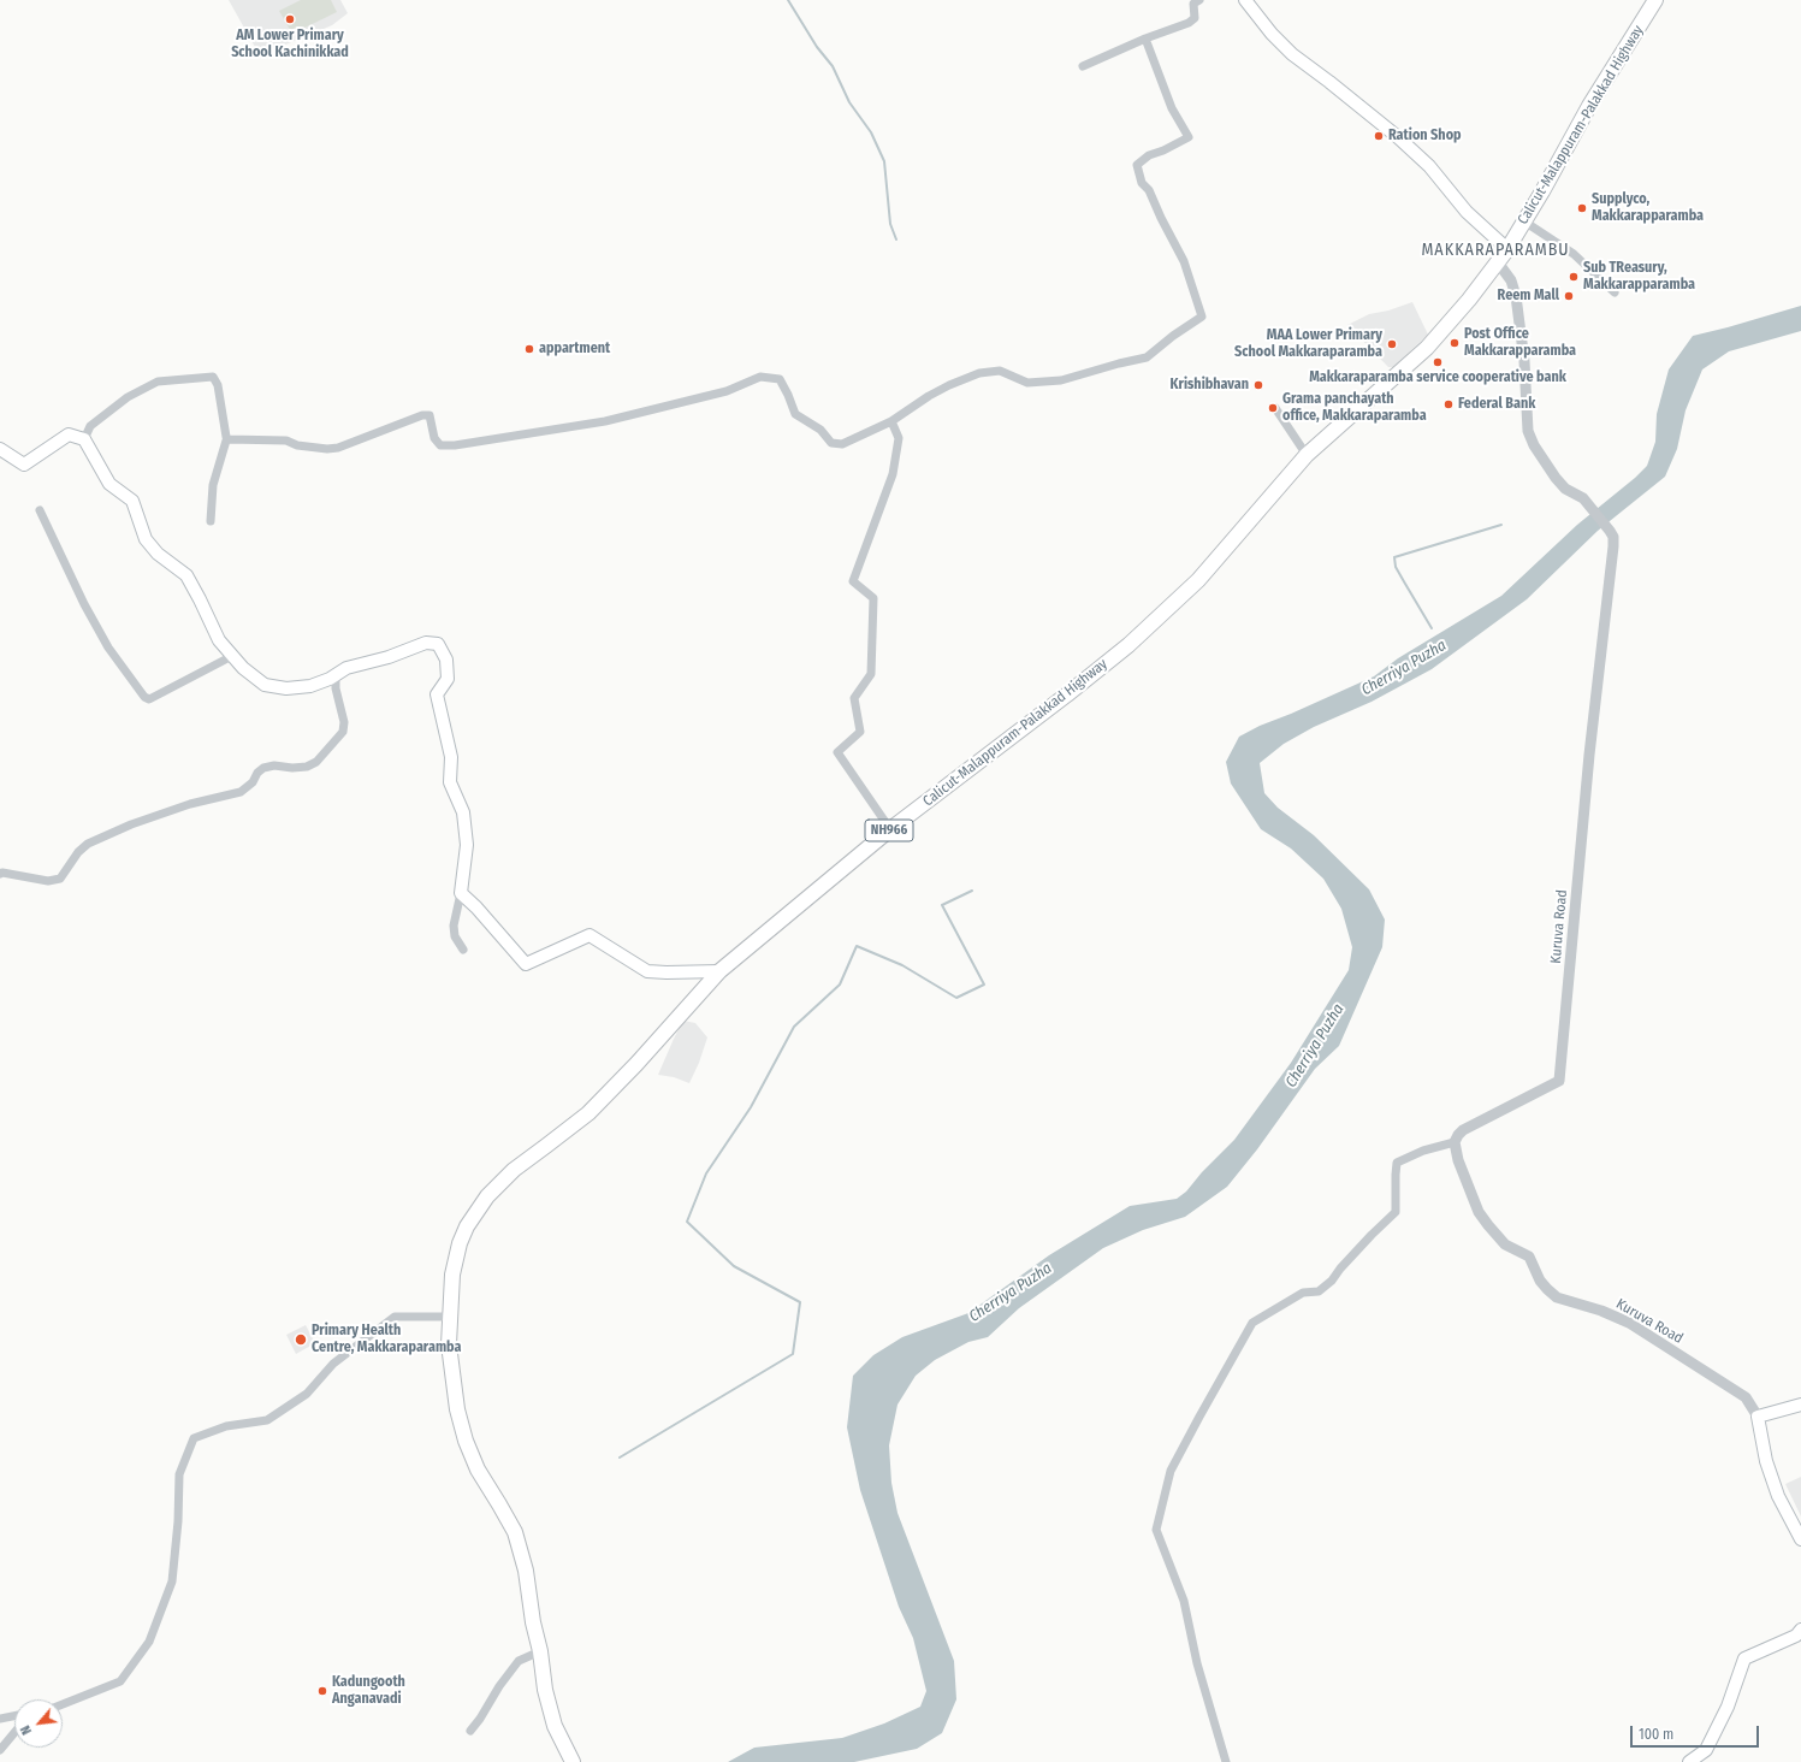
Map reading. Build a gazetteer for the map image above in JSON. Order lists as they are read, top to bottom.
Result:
{
  "streets": {
    "highway": ["Calicut-Malappuram-Palakkad Highway", "NH966"],
    "street": ["Kuruva Road"]
  },
  "crossings": [
    ["Calicut-Malappuram-Palakkad Highway", "Kuruva Road"]
  ],
  "districts": ["MAKKARAPARAMBU"],
  "water": ["Cherriya Puzha"],
  "places": [
    "AM Lower Primary School Kachinikkad",
    "Ration Shop",
    "Supplyco, Makkarapparamba",
    "Sub TReasury, Makkarapparamba",
    "Reem Mall",
    "Post Office Makkarapparamba",
    "MAA Lower Primary School Makkaraparamba",
    "appartment",
    "Makkaraparamba service cooperative bank",
    "Krishibhavan",
    "Federal Bank",
    "Grama panchayath office, Makkaraparamba",
    "Primary Health Centre, Makkaraparamba",
    "Kadungooth Anganavadi"
  ],
  "scale_bar": "100 m",
  "north": "bottom left"
}
